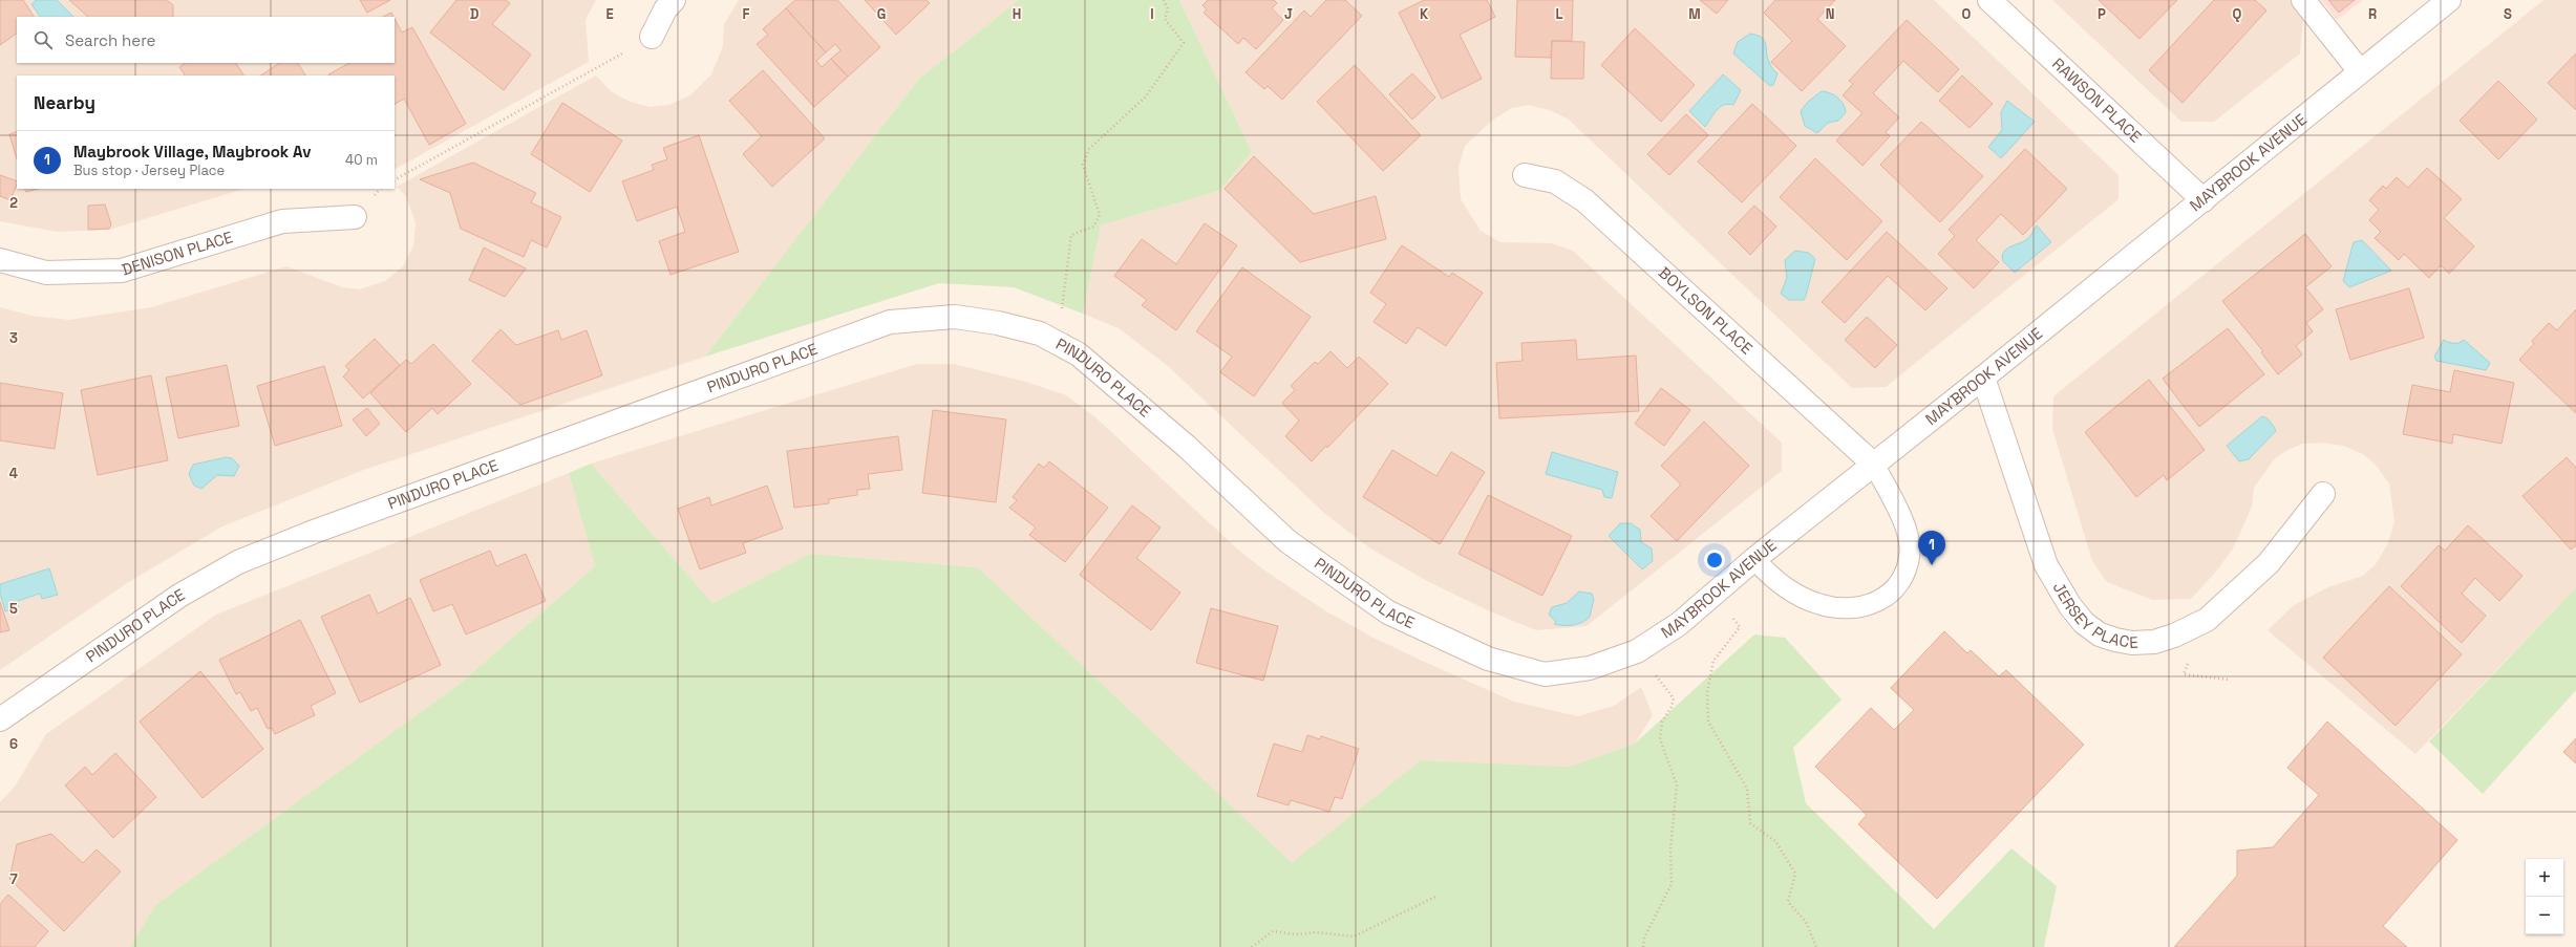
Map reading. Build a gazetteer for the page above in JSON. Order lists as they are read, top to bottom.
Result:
{
  "streets": {
    "street": [
      "RAWSON PLACE",
      "MAYBROOK AVENUE",
      "DENISON PLACE",
      "BOYLSON PLACE",
      "PINDURO PLACE",
      "JERSEY PLACE"
    ]
  },
  "crossings": [
    ["RAWSON PLACE", "MAYBROOK AVENUE"],
    ["MAYBROOK AVENUE", "BOYLSON PLACE"],
    ["MAYBROOK AVENUE", "PINDURO PLACE"],
    ["MAYBROOK AVENUE", "JERSEY PLACE"]
  ],
  "page": {
    "search": "Search here",
    "heading": "Nearby",
    "list": [
      {
        "mark": "1",
        "name": "Maybrook Village, Maybrook Av",
        "note": "Bus stop · Jersey Place",
        "value": "40 m"
      }
    ],
    "pins": "1",
    "map_buttons": ["+", "−"]
  },
  "grid": {
    "columns": [
      "D",
      "E",
      "F",
      "G",
      "H",
      "I",
      "J",
      "K",
      "L",
      "M",
      "N",
      "O",
      "P",
      "Q",
      "R",
      "S"
    ],
    "rows": [
      "2",
      "3",
      "4",
      "5",
      "6",
      "7"
    ]
  }
}
